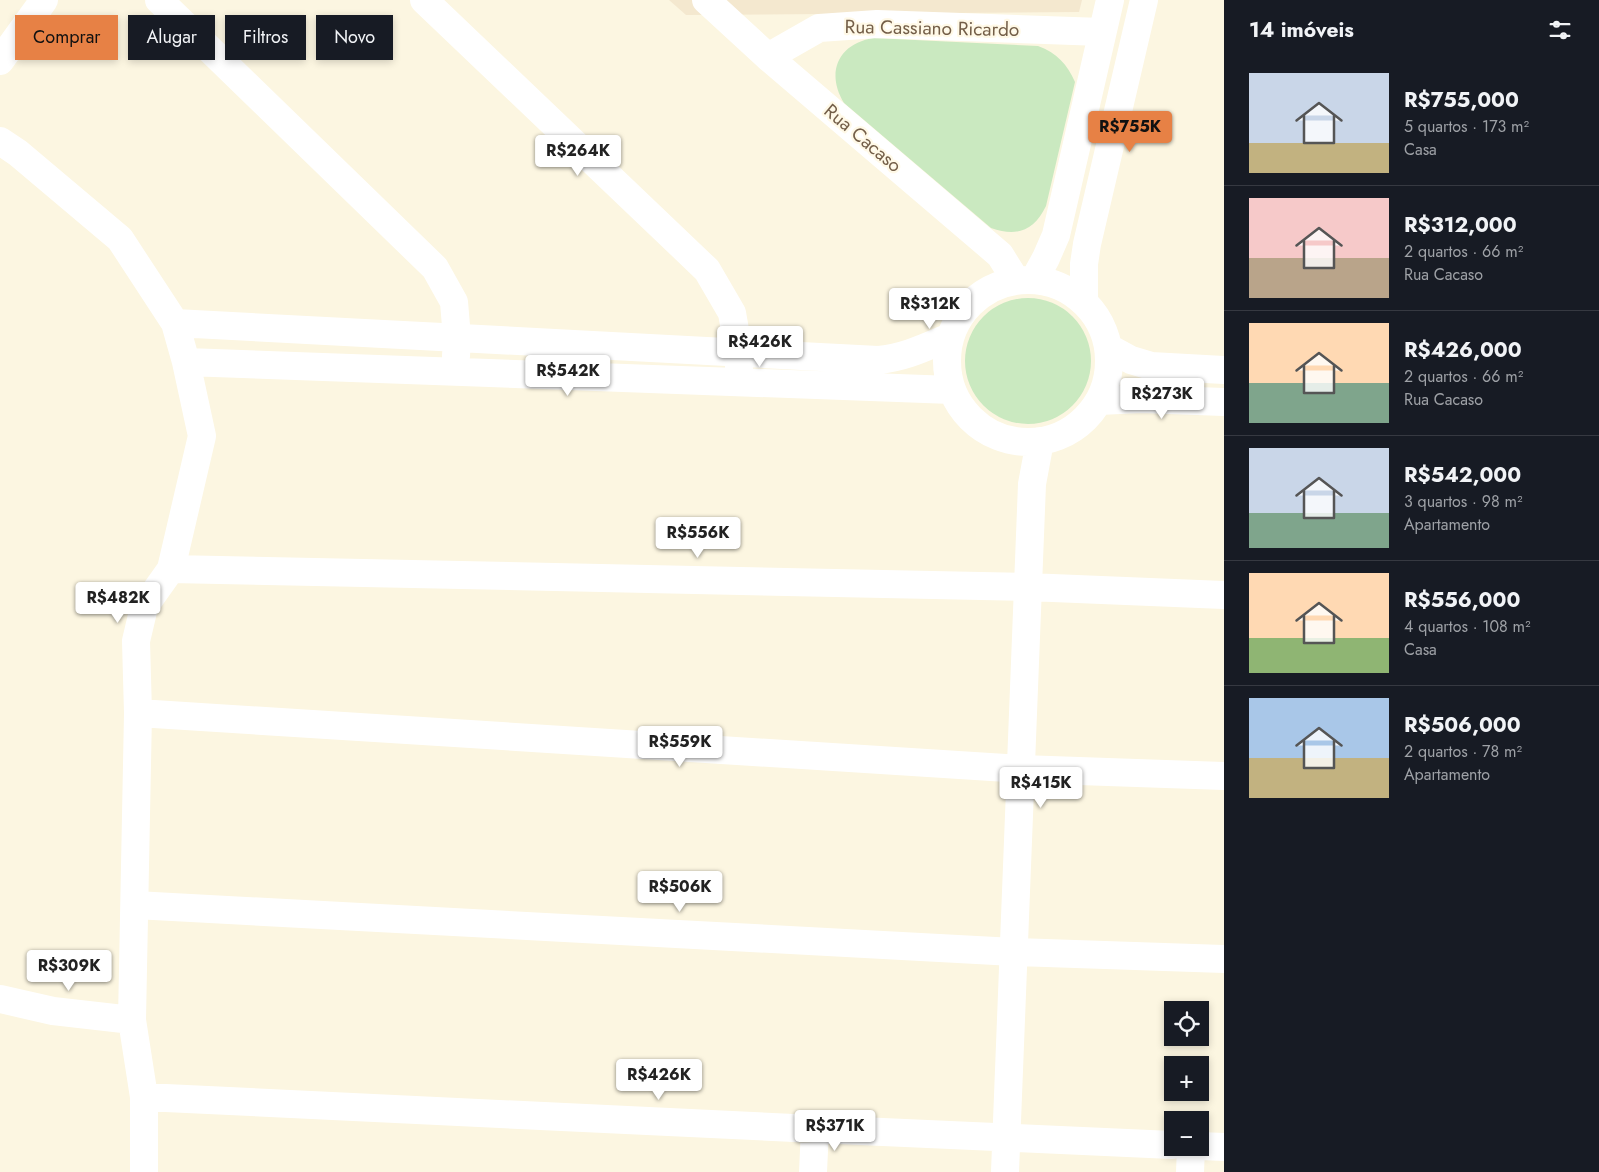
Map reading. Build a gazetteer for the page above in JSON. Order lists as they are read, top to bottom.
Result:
{
  "streets": {
    "street": ["Rua Cassiano Ricardo", "Rua Cacaso"]
  },
  "crossings": [
    ["Rua Cassiano Ricardo", "Rua Cacaso"]
  ],
  "page": {
    "heading": "14 imóveis",
    "chip": [
      "Comprar",
      "Alugar",
      "Filtros",
      "Novo"
    ],
    "list": [
      {
        "name": "R$755,000",
        "note": "5 quartos · 173 m² · Casa"
      },
      {
        "name": "R$312,000",
        "note": "2 quartos · 66 m² · Rua Cacaso"
      },
      {
        "name": "R$426,000",
        "note": "2 quartos · 66 m² · Rua Cacaso"
      },
      {
        "name": "R$542,000",
        "note": "3 quartos · 98 m² · Apartamento"
      },
      {
        "name": "R$556,000",
        "note": "4 quartos · 108 m² · Casa"
      },
      {
        "name": "R$506,000",
        "note": "2 quartos · 78 m² · Apartamento"
      }
    ],
    "price": [
      "R$755K",
      "R$264K",
      "R$312K",
      "R$426K",
      "R$542K",
      "R$273K",
      "R$556K",
      "R$482K",
      "R$559K",
      "R$415K",
      "R$506K",
      "R$309K",
      "R$426K",
      "R$371K"
    ],
    "map_buttons": ["+", "−"]
  }
}
